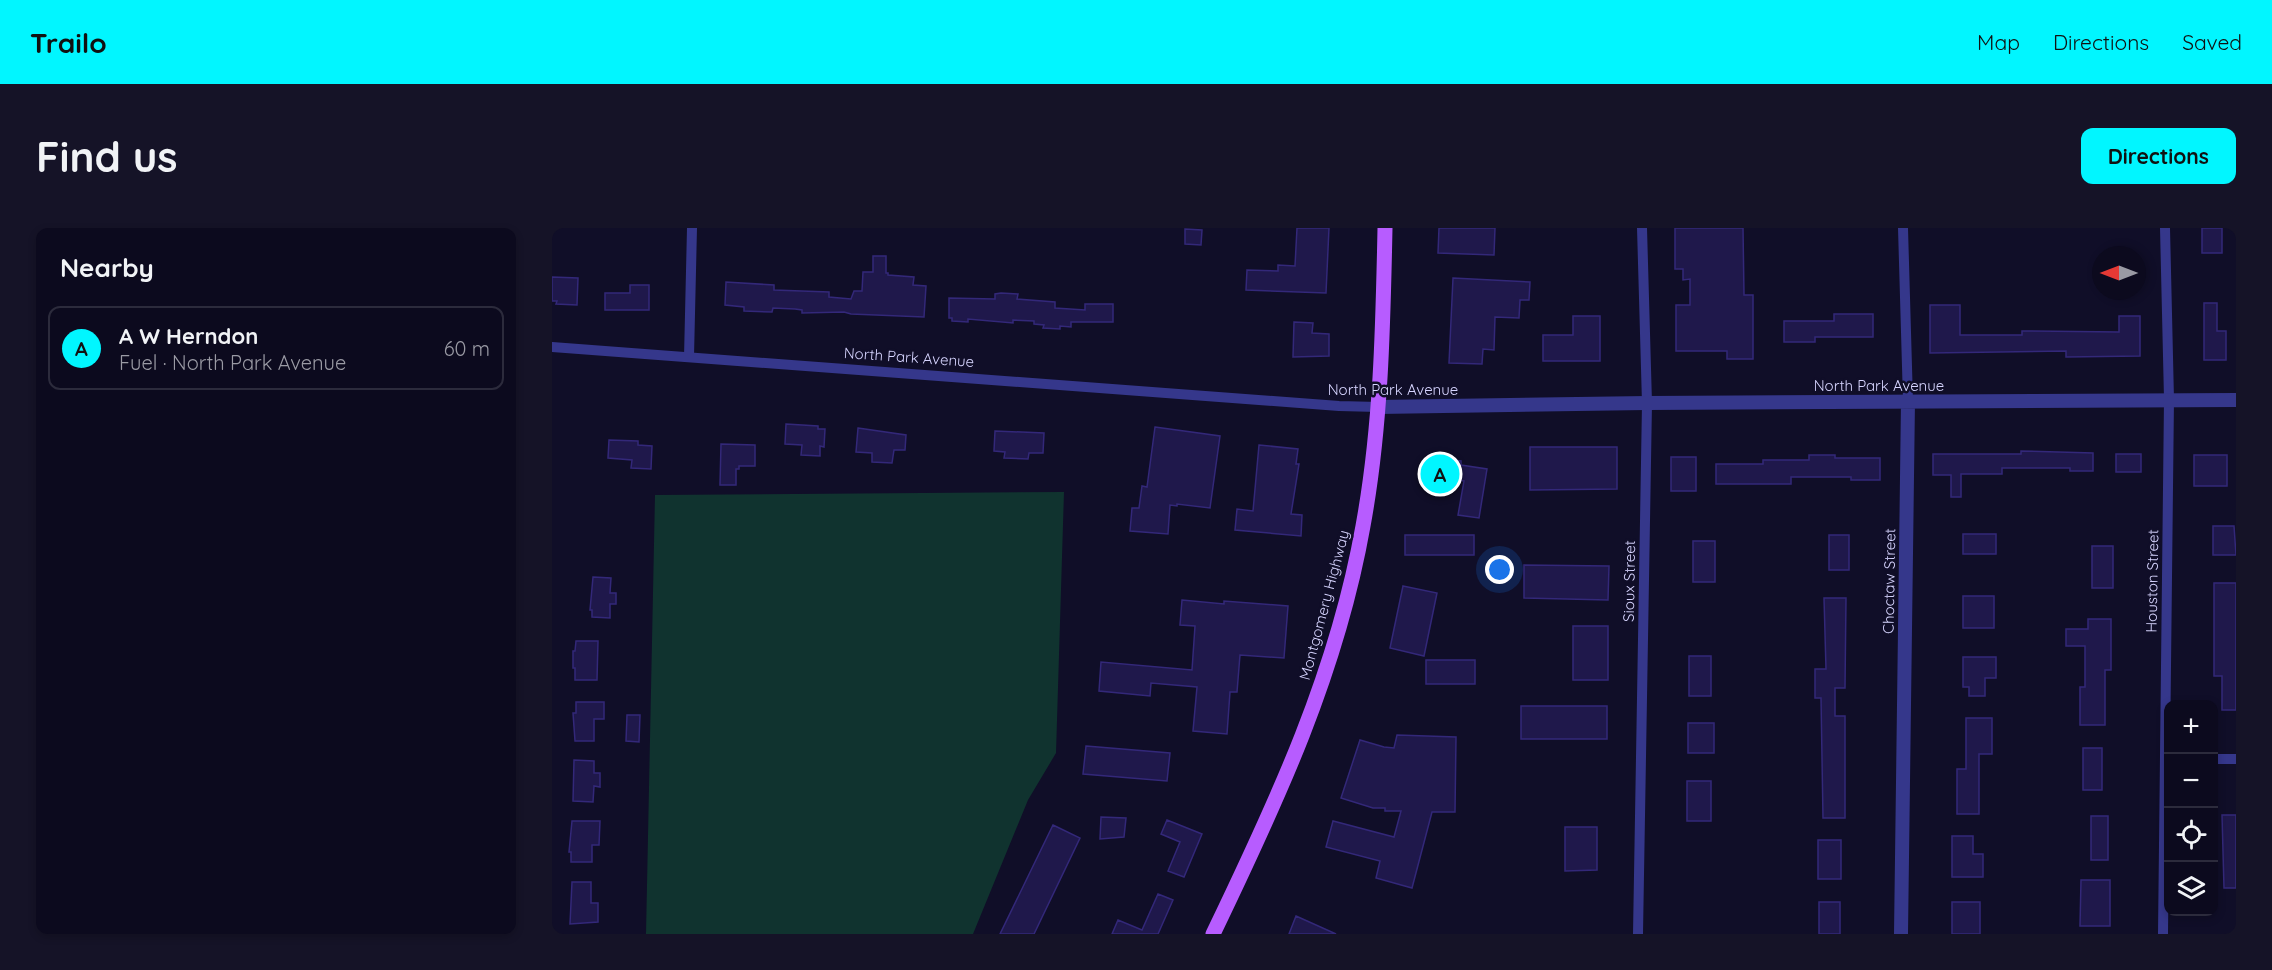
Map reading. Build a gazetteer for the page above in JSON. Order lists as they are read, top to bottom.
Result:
{
  "streets": {
    "main road": ["Montgomery Highway"],
    "street": [
      "North Park Avenue",
      "Sioux Street",
      "Choctaw Street",
      "Houston Street"
    ]
  },
  "crossings": [
    ["North Park Avenue", "Sioux Street"],
    ["North Park Avenue", "Choctaw Street"],
    ["North Park Avenue", "Houston Street"],
    ["North Park Avenue", "Montgomery Highway"]
  ],
  "north": "left",
  "page": {
    "header": "Trailo",
    "nav": ["Map", "Directions", "Saved"],
    "buttons": "Directions",
    "title": "Find us",
    "heading": "Nearby",
    "list": [
      {
        "mark": "A",
        "name": "A W Herndon",
        "note": "Fuel · North Park Avenue",
        "value": "60 m"
      }
    ],
    "pins": "A",
    "map_buttons": ["+", "−"]
  }
}
